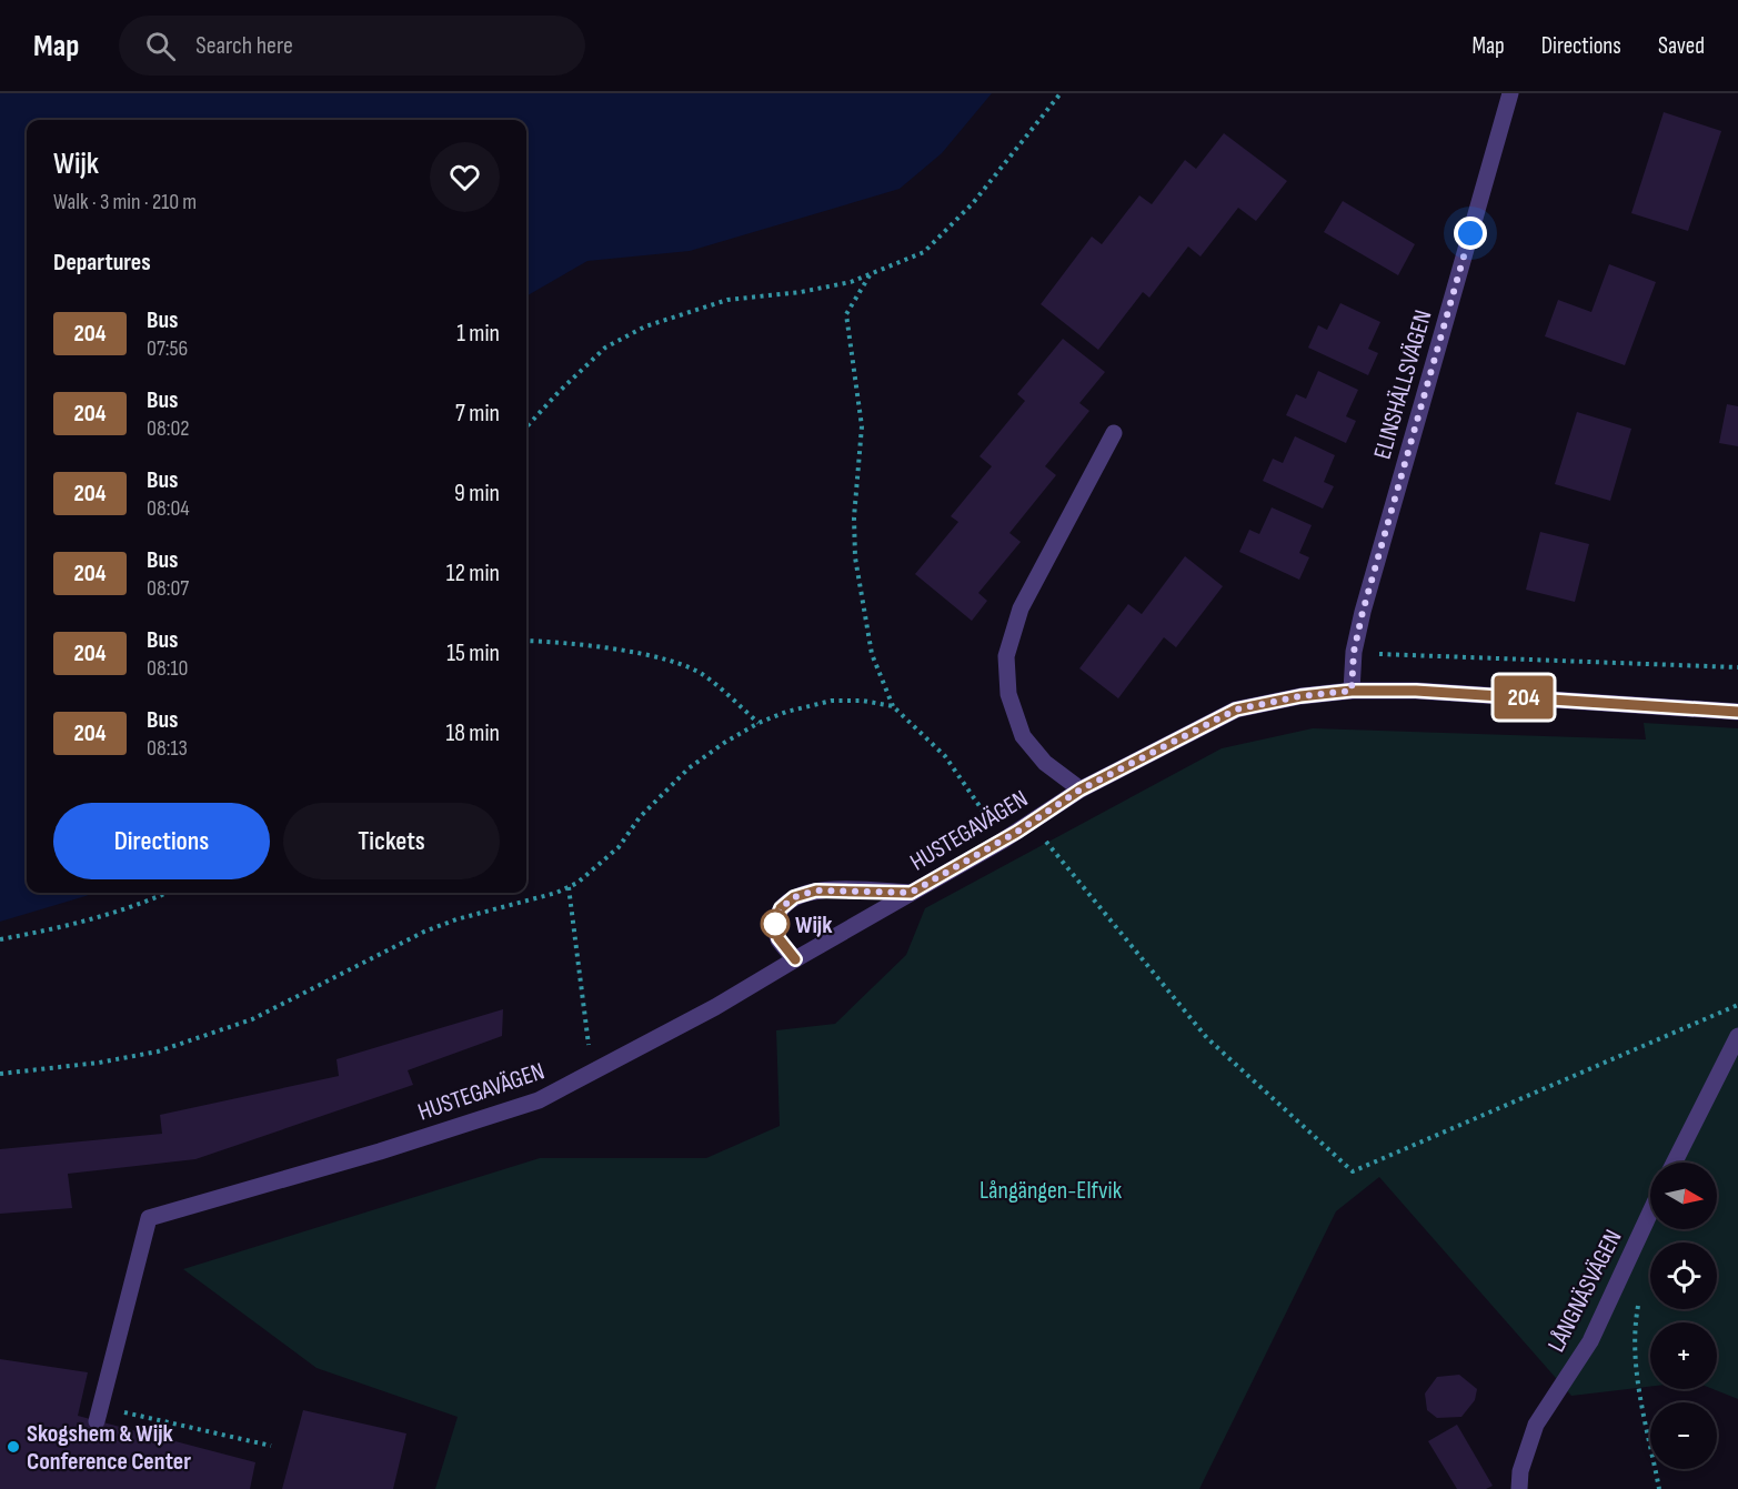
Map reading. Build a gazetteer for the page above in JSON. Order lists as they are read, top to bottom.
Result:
{
  "streets": {
    "street": ["ELINSHÄLLSVÄGEN", "HUSTEGAVÄGEN", "LÅNGNÄSVÄGEN"]
  },
  "crossings": [
    ["ELINSHÄLLSVÄGEN", "HUSTEGAVÄGEN"]
  ],
  "parks": ["Långängen-Elfvik"],
  "places": ["Wijk", "Skogshem & Wijk Conference Center"],
  "lines": ["bus line 204"],
  "north": "right",
  "page": {
    "header": "Map",
    "search": "Search here",
    "nav": ["Map", "Directions", "Saved"],
    "on_map": "204",
    "heading": [
      ["Wijk", "Walk · 3 min · 210 m"],
      "Departures"
    ],
    "list": [
      {
        "mark": "204",
        "name": "Bus",
        "note": "07:56",
        "value": "1 min"
      },
      {
        "mark": "204",
        "name": "Bus",
        "note": "08:02",
        "value": "7 min"
      },
      {
        "mark": "204",
        "name": "Bus",
        "note": "08:04",
        "value": "9 min"
      },
      {
        "mark": "204",
        "name": "Bus",
        "note": "08:07",
        "value": "12 min"
      },
      {
        "mark": "204",
        "name": "Bus",
        "note": "08:10",
        "value": "15 min"
      },
      {
        "mark": "204",
        "name": "Bus",
        "note": "08:13",
        "value": "18 min"
      }
    ],
    "buttons": ["Directions", "Tickets"],
    "map_buttons": ["+", "−"]
  }
}
